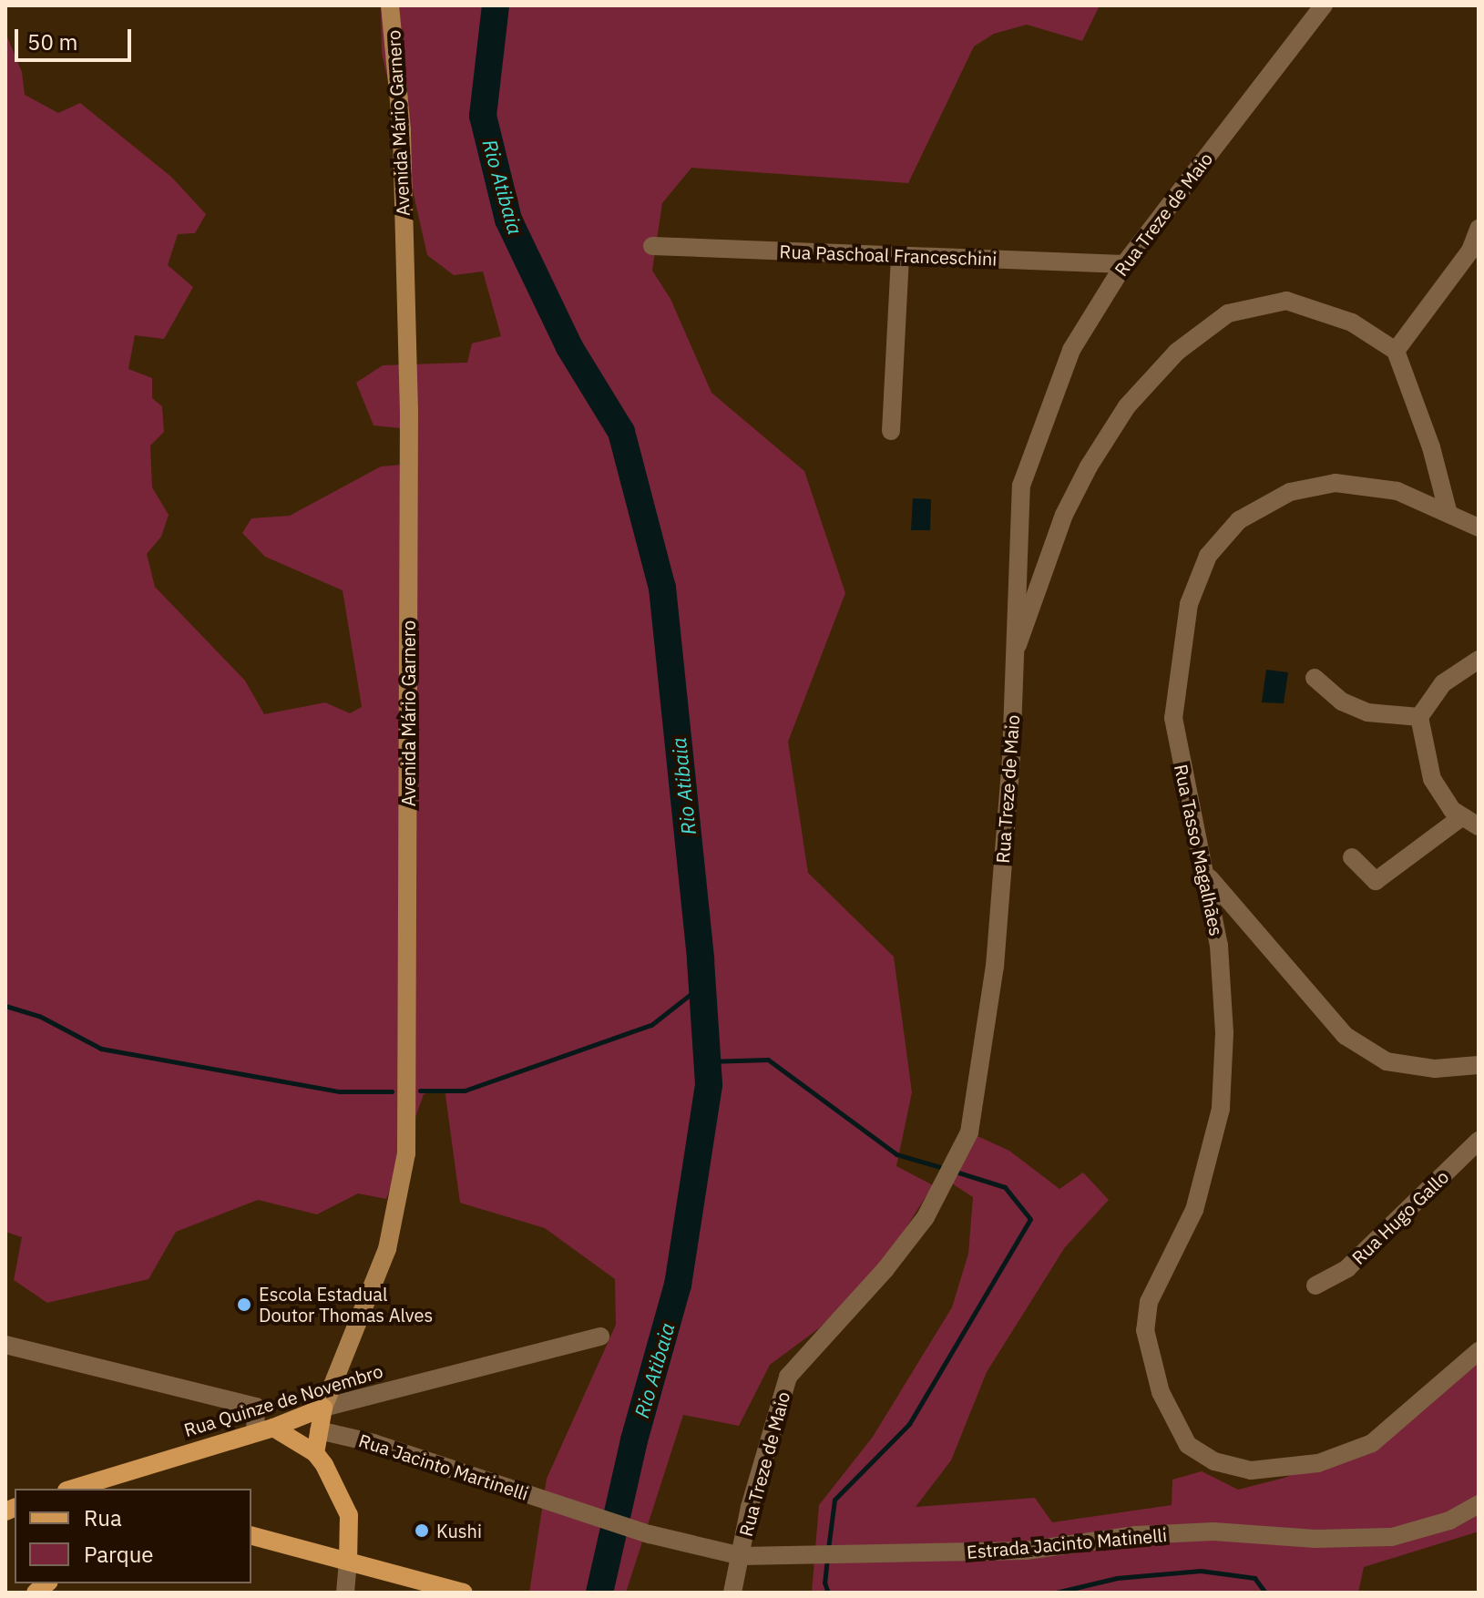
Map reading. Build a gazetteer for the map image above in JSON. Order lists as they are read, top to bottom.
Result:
{
  "streets": {
    "main road": ["Avenida Mário Garnero", "Rua Quinze de Novembro"],
    "street": [
      "Rua Treze de Maio",
      "Rua Paschoal Franceschini",
      "Rua Tasso Magalhães",
      "Rua Hugo Gallo",
      "Rua Jacinto Martinelli",
      "Estrada Jacinto Matinelli"
    ]
  },
  "crossings": [
    ["Avenida Mário Garnero", "Rua Quinze de Novembro"],
    ["Rua Treze de Maio", "Rua Paschoal Franceschini"],
    ["Rua Treze de Maio", "Estrada Jacinto Matinelli"],
    ["Rua Jacinto Martinelli", "Estrada Jacinto Matinelli"]
  ],
  "water": ["Rio Atibaia"],
  "places": ["Escola Estadual Doutor Thomas Alves", "Kushi"],
  "legend": ["Rua", "Parque"],
  "scale_bar": "50 m"
}
